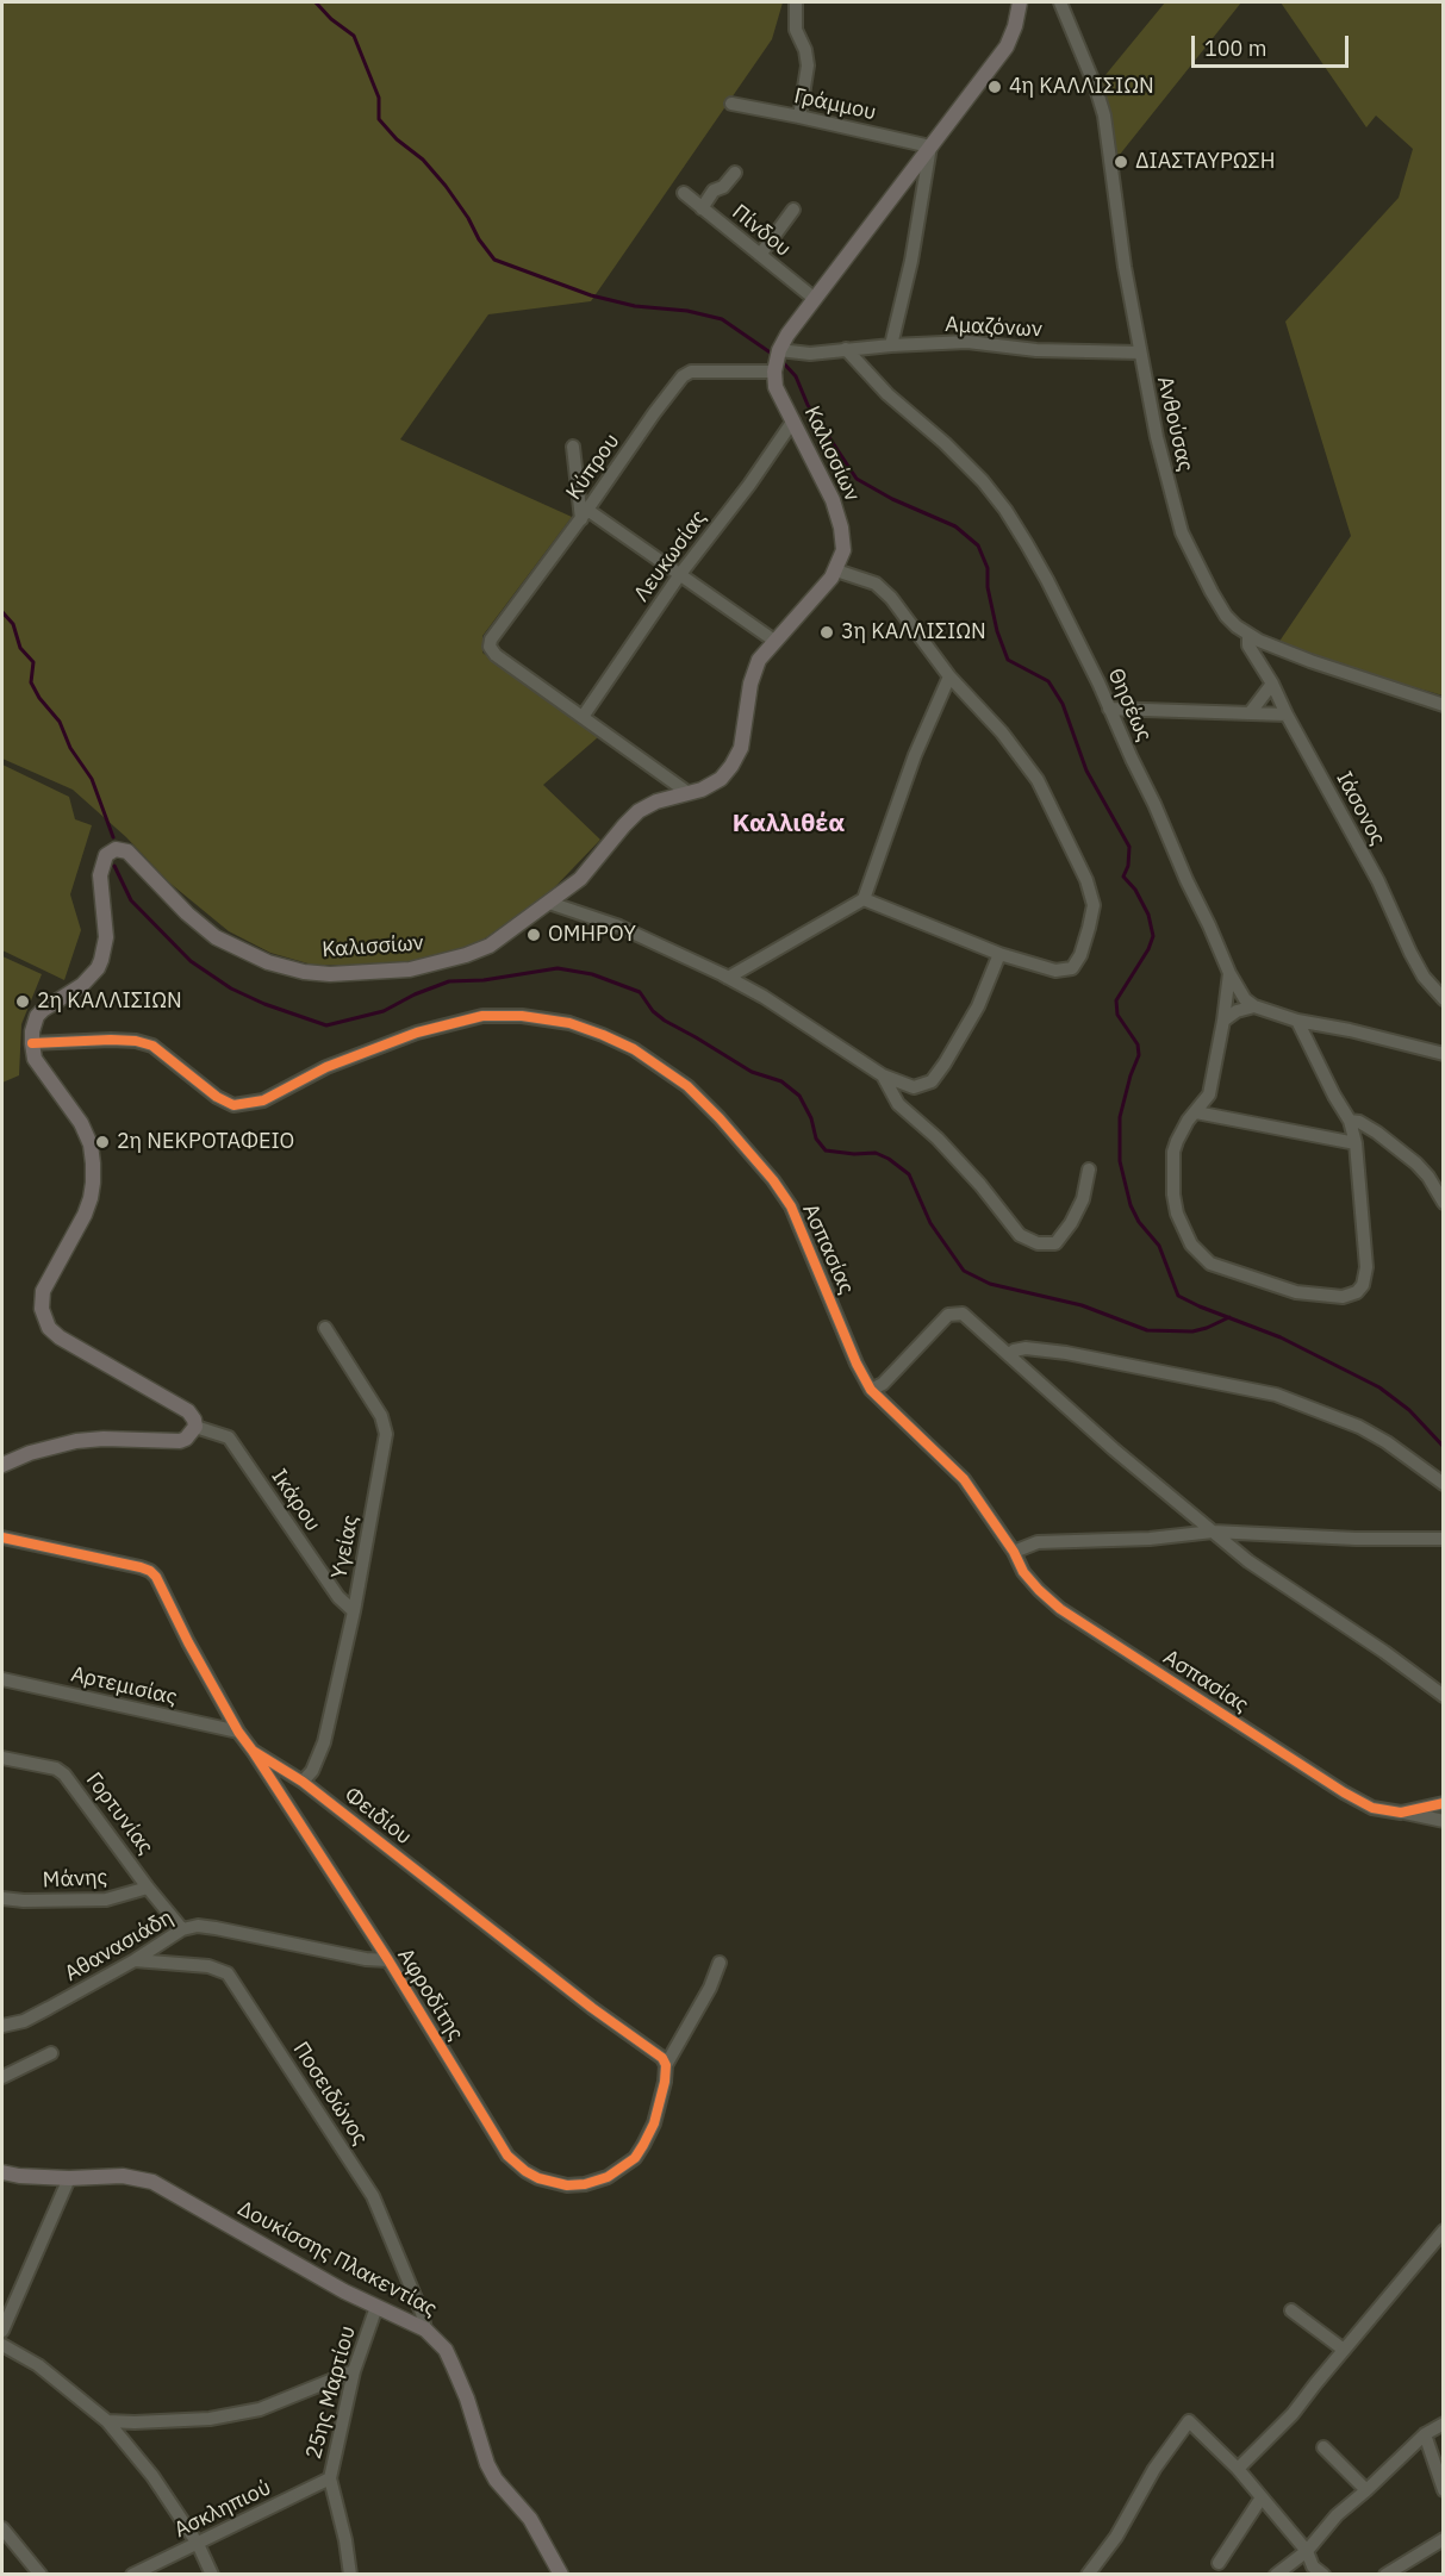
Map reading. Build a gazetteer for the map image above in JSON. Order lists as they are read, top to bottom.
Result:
{
  "streets": {
    "main road": ["Καλισσίων", "Δουκίσσης Πλακεντίας"],
    "street": [
      "Γράμμου",
      "Πίνδου",
      "Αμαζόνων",
      "Ανθούσας",
      "Κύπρου",
      "Λευκωσίας",
      "Θησέως",
      "Ιάσονος",
      "Ασπασίας",
      "Ικάρου",
      "Υγείας",
      "Αρτεμισίας",
      "Γορτυνίας",
      "Φειδίου",
      "Μάνης",
      "Αθανασιάδη",
      "Αφροδίτης",
      "Ποσειδώνος",
      "25ης Μαρτίου",
      "Ασκληπιού"
    ]
  },
  "crossings": [
    ["Γράμμου", "Καλισσίων"],
    ["Πίνδου", "Καλισσίων"],
    ["Αμαζόνων", "Ανθούσας"],
    ["Αμαζόνων", "Θησέως"],
    ["Ανθούσας", "Ιάσονος"],
    ["Καλισσίων", "Κύπρου"],
    ["Καλισσίων", "Λευκωσίας"],
    ["Καλισσίων", "Ασπασίας"],
    ["Κύπρου", "Λευκωσίας"],
    ["Ικάρου", "Υγείας"],
    ["Υγείας", "Φειδίου"],
    ["Αρτεμισίας", "Φειδίου"],
    ["Γορτυνίας", "Μάνης"],
    ["Γορτυνίας", "Αθανασιάδη"],
    ["Φειδίου", "Αφροδίτης"],
    ["Αθανασιάδη", "Αφροδίτης"],
    ["Αθανασιάδη", "Ποσειδώνος"],
    ["Ποσειδώνος", "Δουκίσσης Πλακεντίας"],
    ["Δουκίσσης Πλακεντίας", "25ης Μαρτίου"],
    ["25ης Μαρτίου", "Ασκληπιού"]
  ],
  "districts": ["Καλλιθέα"],
  "places": [
    "4η ΚΑΛΛΙΣΙΩΝ",
    "ΔΙΑΣΤΑΥΡΩΣΗ",
    "3η ΚΑΛΛΙΣΙΩΝ",
    "ΟΜΗΡΟΥ",
    "2η ΚΑΛΛΙΣΙΩΝ",
    "2η ΝΕΚΡΟΤΑΦΕΙΟ"
  ],
  "scale_bar": "100 m"
}
